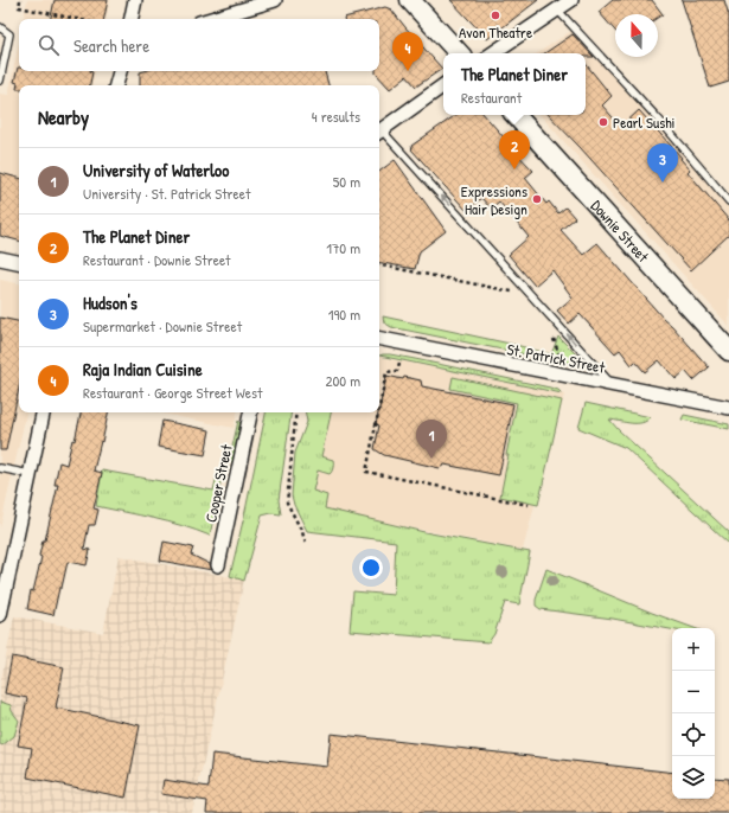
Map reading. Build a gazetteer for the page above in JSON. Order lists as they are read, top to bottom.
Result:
{
  "streets": {
    "main road": ["Downie Street"],
    "street": ["St. Patrick Street", "Cooper Street"]
  },
  "places": ["Avon Theatre", "Pearl Sushi", "Expressions Hair Design"],
  "north": "top",
  "page": {
    "search": "Search here",
    "pins": [
      "4",
      "2",
      "3",
      "1"
    ],
    "popup": ["The Planet Diner", "Restaurant"],
    "heading": ["Nearby", "4 results"],
    "list": [
      {
        "mark": "1",
        "name": "University of Waterloo",
        "note": "University · St. Patrick Street",
        "value": "50 m"
      },
      {
        "mark": "2",
        "name": "The Planet Diner",
        "note": "Restaurant · Downie Street",
        "value": "170 m"
      },
      {
        "mark": "3",
        "name": "Hudson's",
        "note": "Supermarket · Downie Street",
        "value": "190 m"
      },
      {
        "mark": "4",
        "name": "Raja Indian Cuisine",
        "note": "Restaurant · George Street West",
        "value": "200 m"
      }
    ],
    "map_buttons": ["+", "−"]
  }
}
